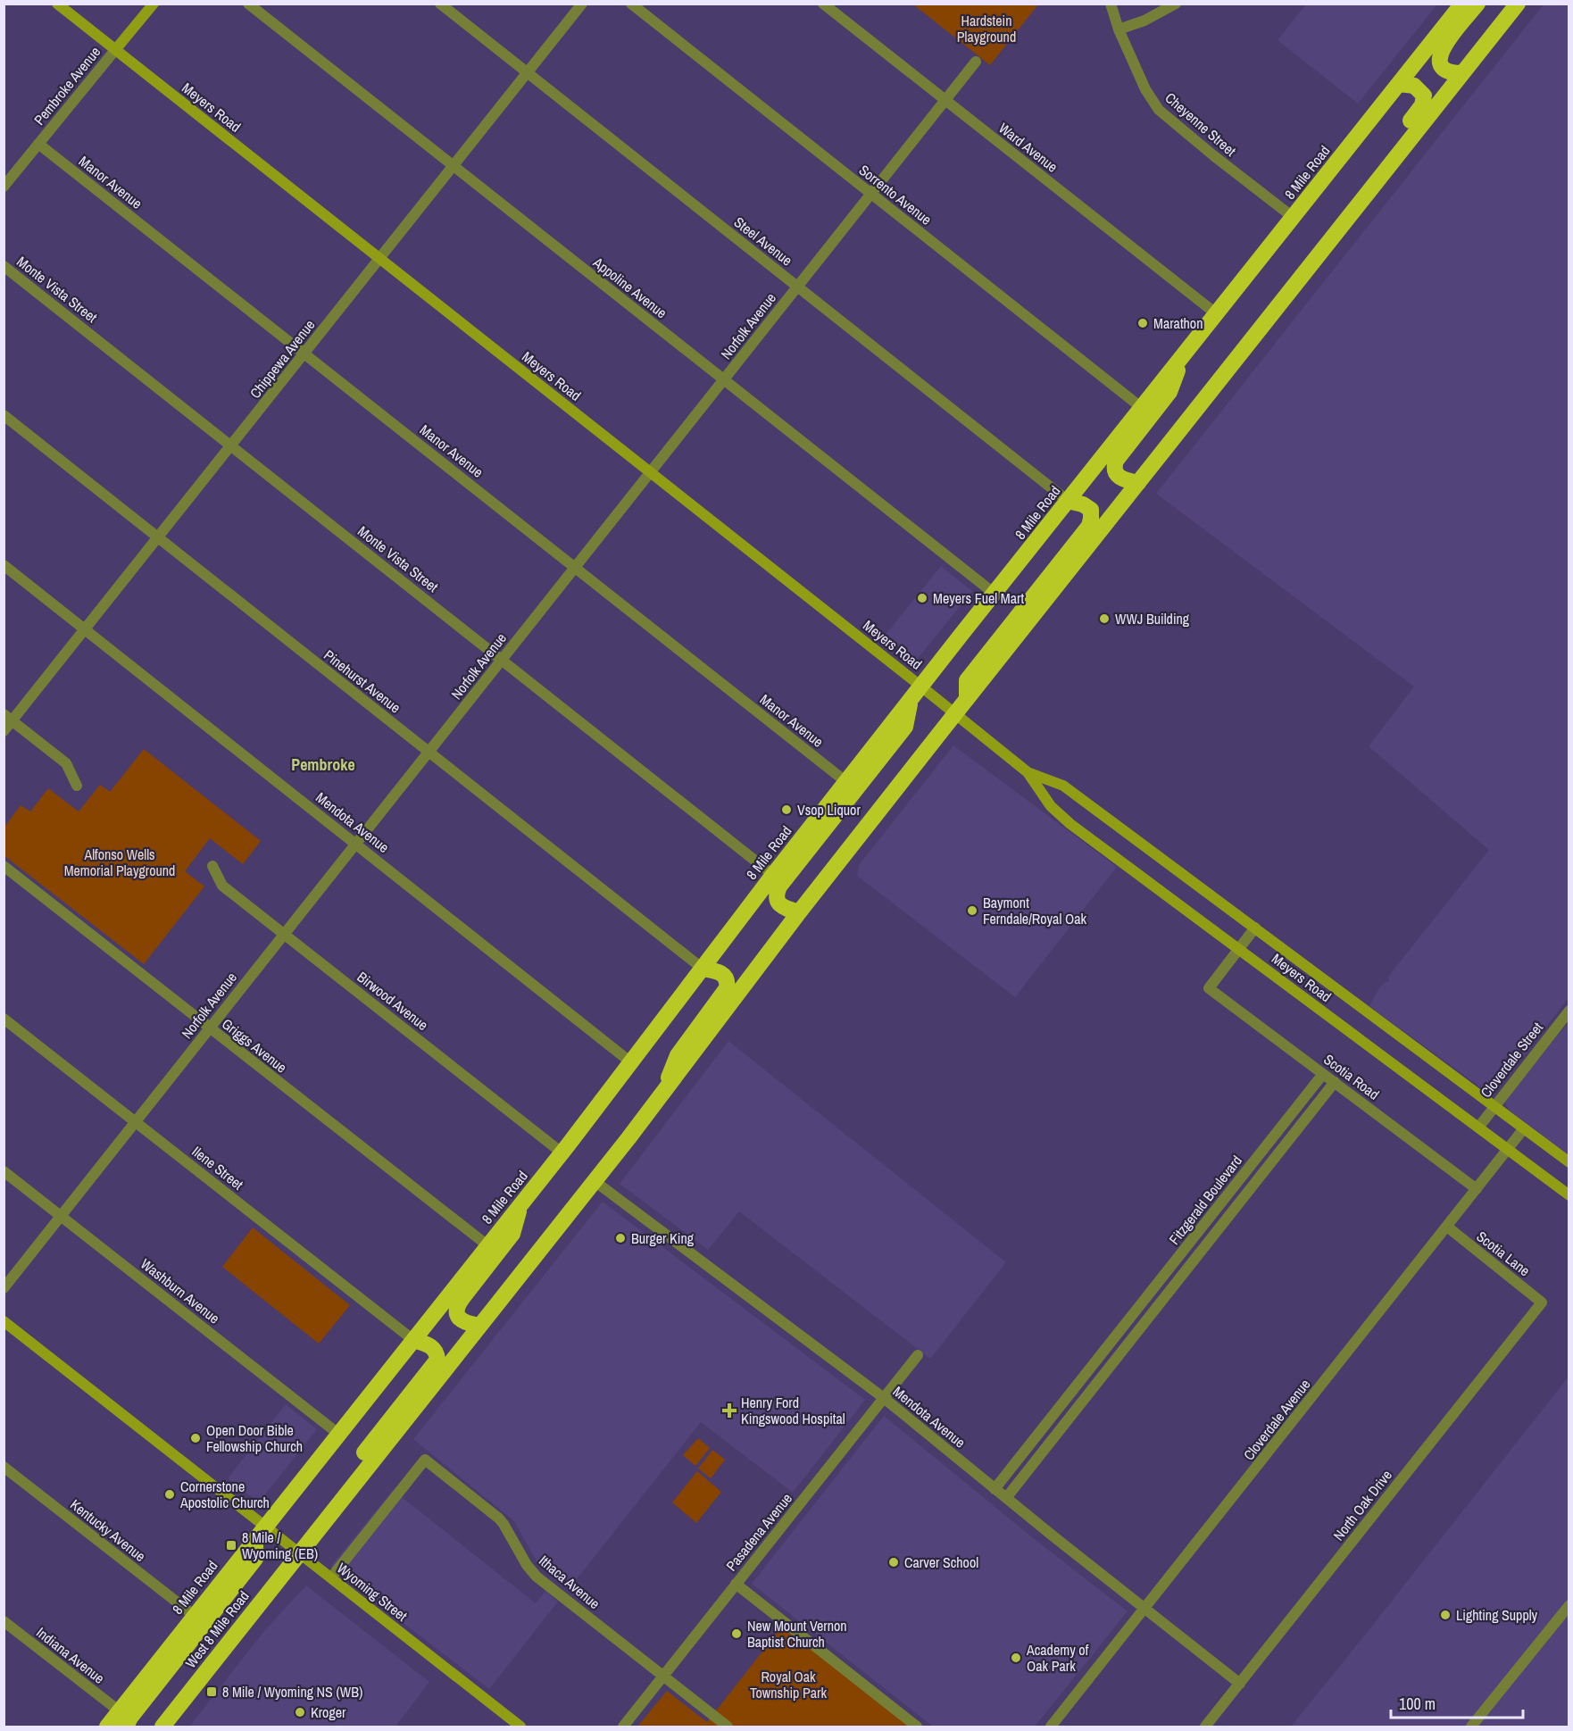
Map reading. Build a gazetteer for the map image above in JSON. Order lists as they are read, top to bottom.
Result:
{
  "streets": {
    "highway": ["8 Mile Road", "West 8 Mile Road"],
    "street": [
      "Pembroke Avenue",
      "Meyers Road",
      "Cheyenne Street",
      "Ward Avenue",
      "Manor Avenue",
      "Sorrento Avenue",
      "Steel Avenue",
      "Appoline Avenue",
      "Monte Vista Street",
      "Norfolk Avenue",
      "Chippewa Avenue",
      "Pinehurst Avenue",
      "Mendota Avenue",
      "Birwood Avenue",
      "Griggs Avenue",
      "Cloverdale Street",
      "Scotia Road",
      "Ilene Street",
      "Fitzgerald Boulevard",
      "Scotia Lane",
      "Washburn Avenue",
      "Cloverdale Avenue",
      "North Oak Drive",
      "Kentucky Avenue",
      "Pasadena Avenue",
      "Ithaca Avenue",
      "Wyoming Street",
      "Indiana Avenue"
    ]
  },
  "crossings": [
    ["Pembroke Avenue", "Meyers Road"],
    ["Pembroke Avenue", "Manor Avenue"],
    ["Meyers Road", "8 Mile Road"],
    ["Meyers Road", "Norfolk Avenue"],
    ["Meyers Road", "Chippewa Avenue"],
    ["Meyers Road", "Cloverdale Street"],
    ["Meyers Road", "Scotia Road"],
    ["Meyers Road", "Cloverdale Avenue"],
    ["Cheyenne Street", "8 Mile Road"],
    ["Ward Avenue", "8 Mile Road"],
    ["Ward Avenue", "Norfolk Avenue"],
    ["8 Mile Road", "Manor Avenue"],
    ["8 Mile Road", "Sorrento Avenue"],
    ["8 Mile Road", "Steel Avenue"],
    ["8 Mile Road", "Appoline Avenue"],
    ["8 Mile Road", "Monte Vista Street"],
    ["8 Mile Road", "Pinehurst Avenue"],
    ["8 Mile Road", "Mendota Avenue"],
    ["8 Mile Road", "Birwood Avenue"],
    ["8 Mile Road", "Griggs Avenue"],
    ["8 Mile Road", "Ilene Street"],
    ["8 Mile Road", "Washburn Avenue"],
    ["8 Mile Road", "Kentucky Avenue"],
    ["8 Mile Road", "Wyoming Street"],
    ["8 Mile Road", "Indiana Avenue"],
    ["Manor Avenue", "Norfolk Avenue"],
    ["Manor Avenue", "Chippewa Avenue"],
    ["Sorrento Avenue", "Norfolk Avenue"],
    ["Steel Avenue", "Norfolk Avenue"],
    ["Steel Avenue", "Chippewa Avenue"],
    ["Appoline Avenue", "Norfolk Avenue"],
    ["Appoline Avenue", "Chippewa Avenue"],
    ["Monte Vista Street", "Norfolk Avenue"],
    ["Monte Vista Street", "Chippewa Avenue"],
    ["Norfolk Avenue", "Pinehurst Avenue"],
    ["Norfolk Avenue", "Mendota Avenue"],
    ["Norfolk Avenue", "Birwood Avenue"],
    ["Norfolk Avenue", "Griggs Avenue"],
    ["Norfolk Avenue", "Ilene Street"],
    ["Norfolk Avenue", "Washburn Avenue"],
    ["Chippewa Avenue", "Pinehurst Avenue"],
    ["Chippewa Avenue", "Mendota Avenue"],
    ["Mendota Avenue", "Fitzgerald Boulevard"],
    ["Mendota Avenue", "Cloverdale Avenue"],
    ["Mendota Avenue", "North Oak Drive"],
    ["Mendota Avenue", "Pasadena Avenue"],
    ["Scotia Road", "Fitzgerald Boulevard"],
    ["Scotia Road", "Cloverdale Avenue"],
    ["Scotia Lane", "Cloverdale Avenue"],
    ["Scotia Lane", "North Oak Drive"],
    ["Pasadena Avenue", "Ithaca Avenue"],
    ["Ithaca Avenue", "Wyoming Street"],
    ["Wyoming Street", "West 8 Mile Road"]
  ],
  "districts": ["Pembroke"],
  "parks": ["Hardstein Playground", "Alfonso Wells Memorial Playground", "Royal Oak Township Park"],
  "places": {
    "other": [
      "Marathon",
      "Meyers Fuel Mart",
      "WWJ Building",
      "Vsop Liquor",
      "Baymont Ferndale/Royal Oak",
      "Burger King",
      "Open Door Bible Fellowship Church",
      "Cornerstone Apostolic Church",
      "Carver School",
      "Lighting Supply",
      "New Mount Vernon Baptist Church",
      "Academy of Oak Park",
      "Kroger"
    ],
    "health": ["Henry Ford Kingswood Hospital"],
    "transit": ["8 Mile / Wyoming (EB)", "8 Mile / Wyoming NS (WB)"]
  },
  "scale_bar": "100 m"
}
